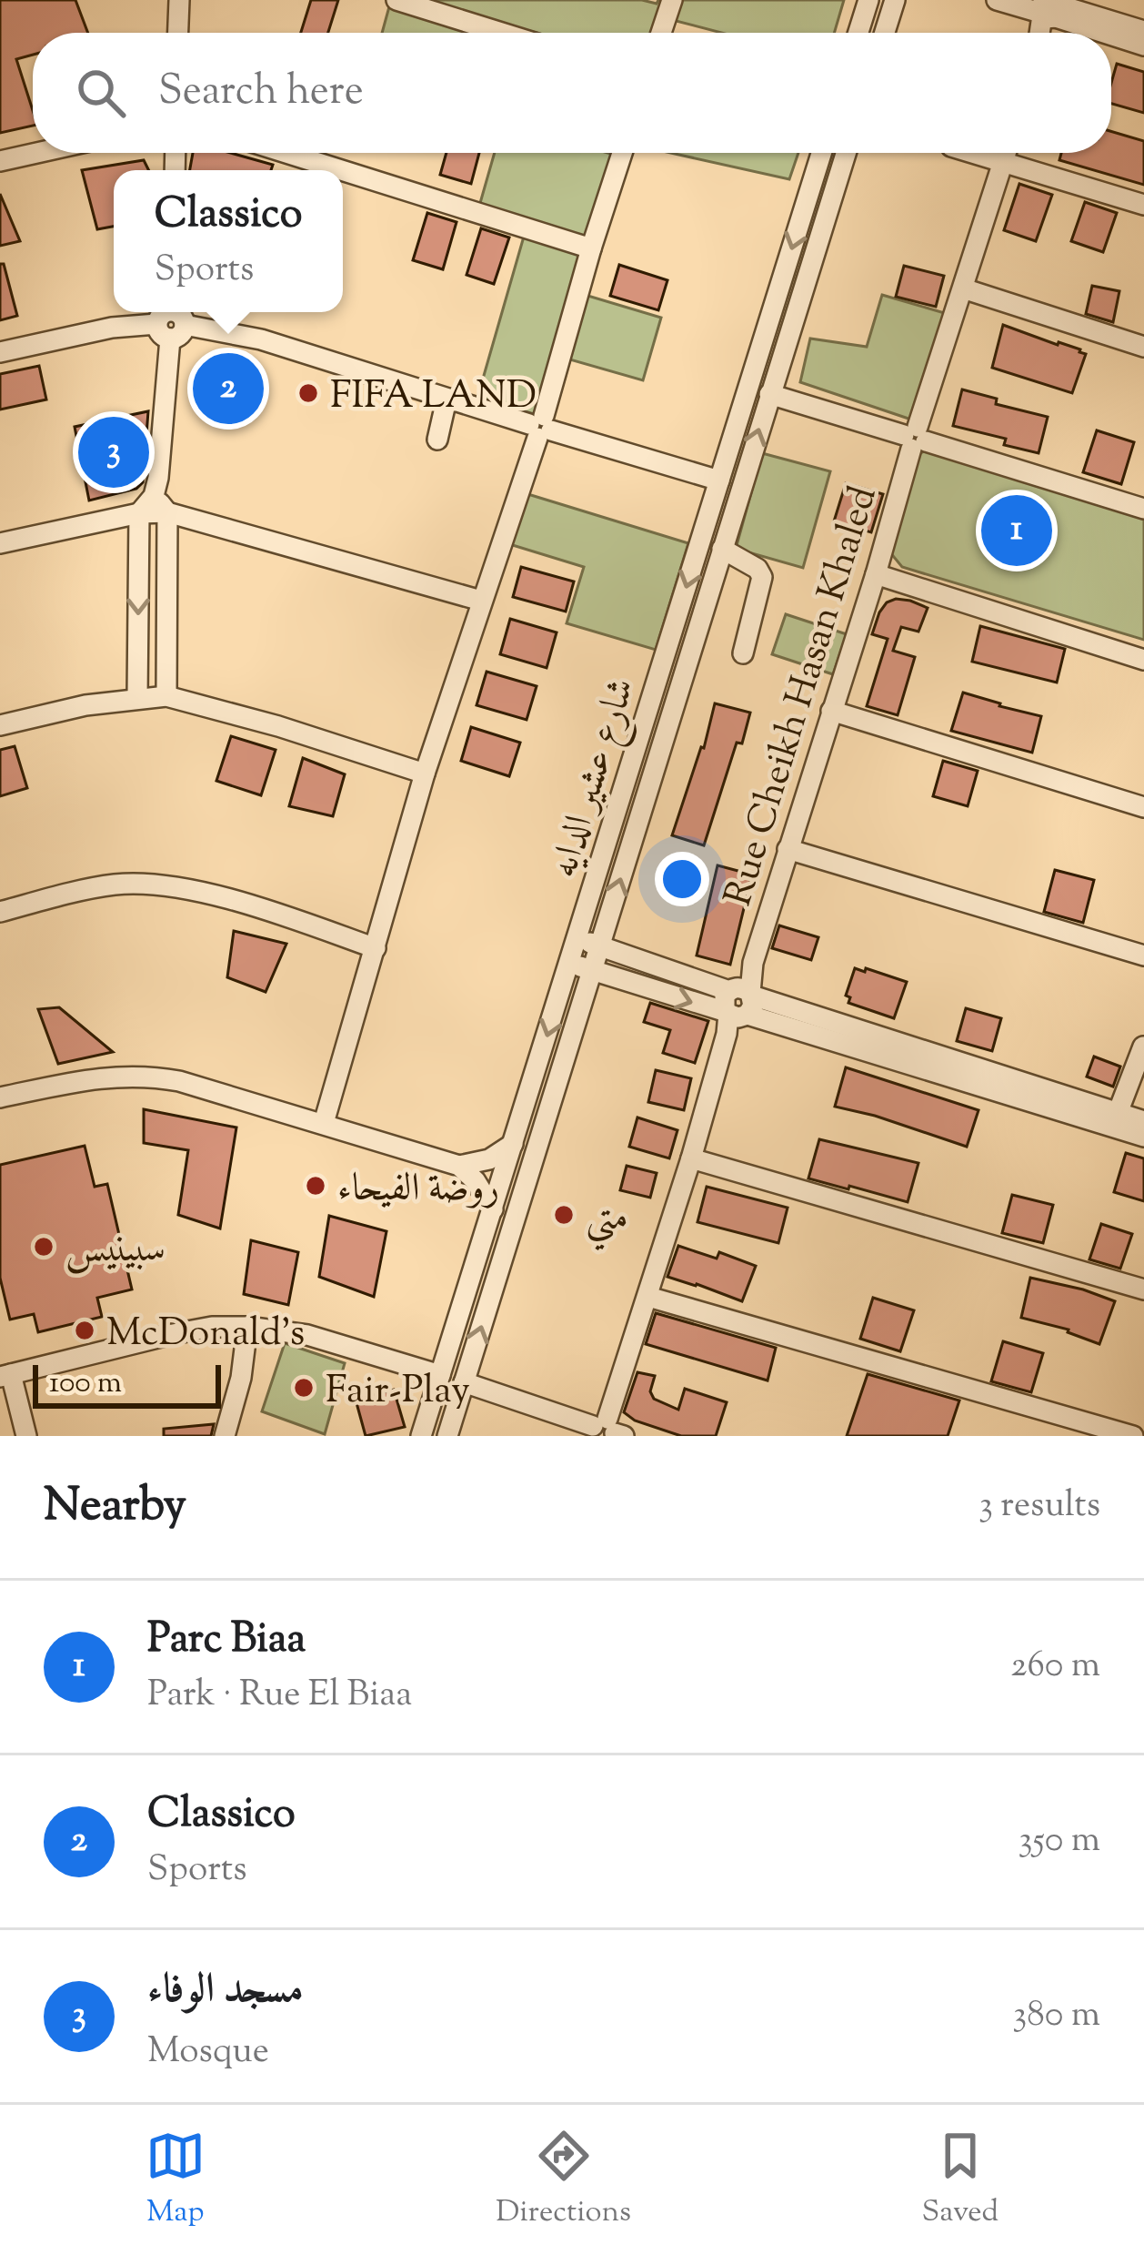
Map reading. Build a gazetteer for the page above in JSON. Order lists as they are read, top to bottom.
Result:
{
  "streets": {
    "street": ["Rue Cheikh Hasan Khaled", "شارع عشير الدايه"]
  },
  "places": [
    "FIFA LAND",
    "روضة الفيحاء",
    "متي",
    "سبينيس",
    "McDonald's",
    "Fair-Play"
  ],
  "scale_bar": "100 m",
  "page": {
    "search": "Search here",
    "popup": ["Classico", "Sports"],
    "pins": ["2", "3", "1"],
    "scale": "100 m",
    "heading": ["Nearby", "3 results"],
    "list": [
      {
        "mark": "1",
        "name": "Parc Biaa",
        "note": "Park · Rue El Biaa",
        "value": "260 m"
      },
      {
        "mark": "2",
        "name": "Classico",
        "note": "Sports",
        "value": "350 m"
      },
      {
        "mark": "3",
        "name": "مسجد الوفاء",
        "note": "Mosque",
        "value": "380 m"
      }
    ],
    "nav": ["Map", "Directions", "Saved"]
  }
}
